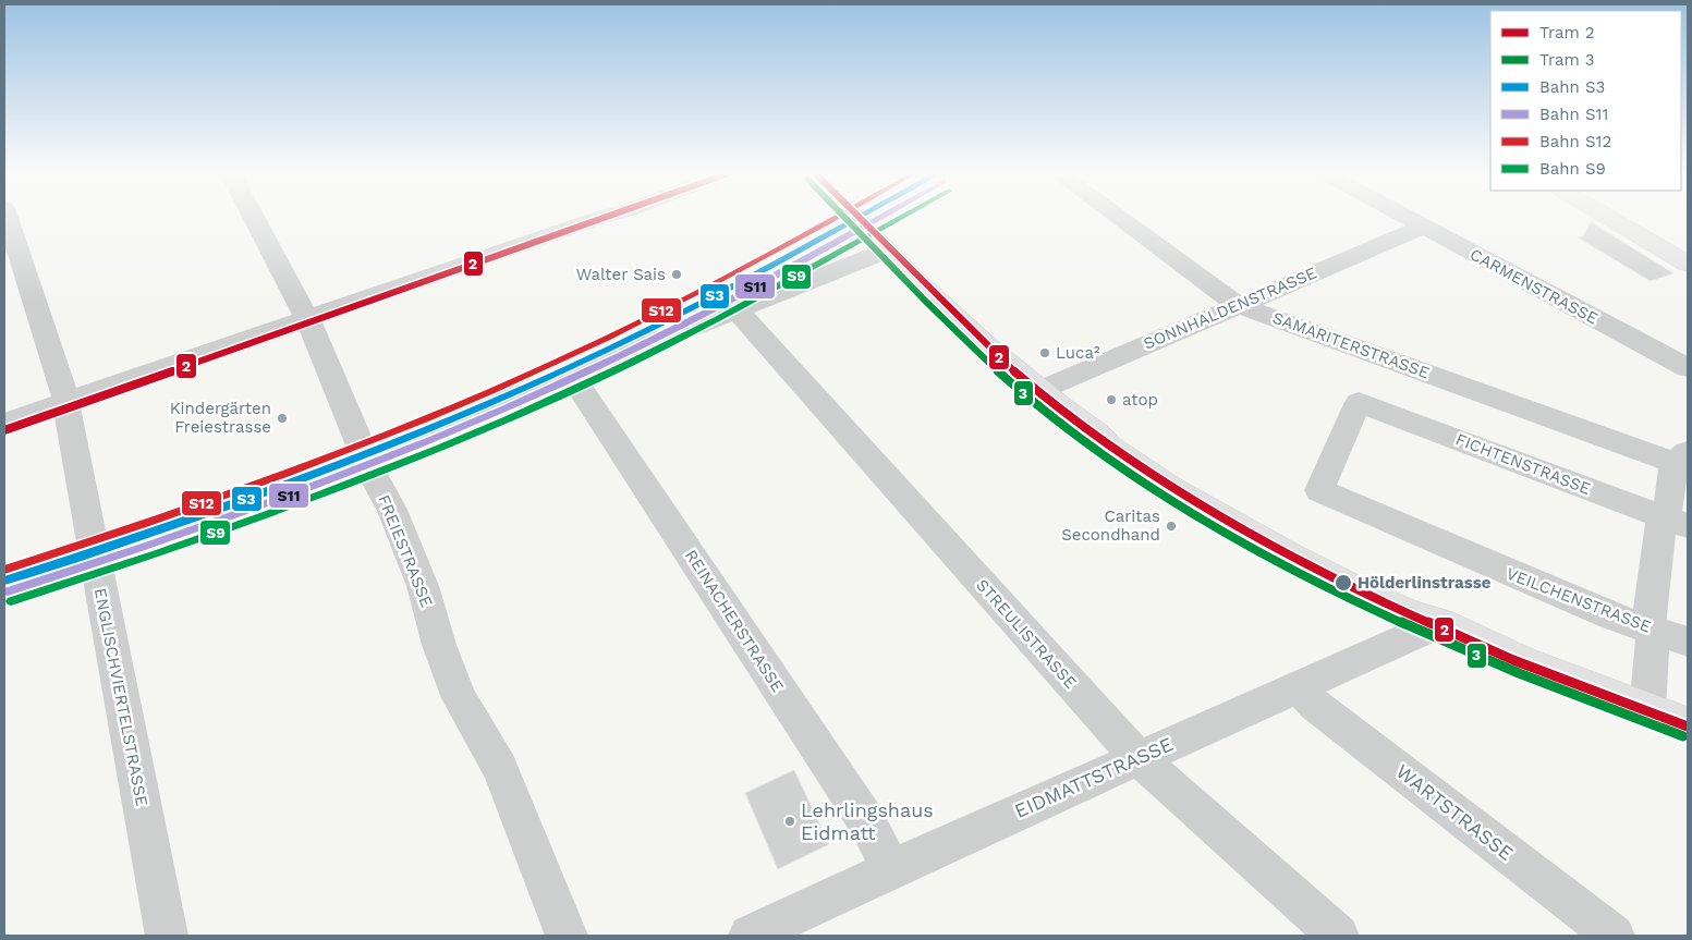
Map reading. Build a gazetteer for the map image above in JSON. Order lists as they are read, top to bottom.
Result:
{
  "streets": {
    "street": [
      "CARMENSTRASSE",
      "SONNHALDENSTRASSE",
      "SAMARITERSTRASSE",
      "FICHTENSTRASSE",
      "FREIESTRASSE",
      "VEILCHENSTRASSE",
      "REINACHERSTRASSE",
      "STREULISTRASSE",
      "ENGLISCHVIERTELSTRASSE",
      "EIDMATTSTRASSE",
      "WARTSTRASSE"
    ]
  },
  "crossings": [
    ["CARMENSTRASSE", "SONNHALDENSTRASSE"],
    ["SONNHALDENSTRASSE", "SAMARITERSTRASSE"],
    ["FICHTENSTRASSE", "VEILCHENSTRASSE"],
    ["REINACHERSTRASSE", "EIDMATTSTRASSE"],
    ["STREULISTRASSE", "EIDMATTSTRASSE"],
    ["EIDMATTSTRASSE", "WARTSTRASSE"]
  ],
  "places": [
    "Walter Sais",
    "Luca²",
    "atop",
    "Kindergärten Freiestrasse",
    "Caritas Secondhand",
    "Hölderlinstrasse",
    "Lehrlingshaus Eidmatt"
  ],
  "lines": [
    "tram line 2",
    "tram line 3",
    "rail line S3",
    "rail line S11",
    "rail line S12",
    "rail line S9"
  ],
  "legend": [
    "Tram 2",
    "Tram 3",
    "Bahn S3",
    "Bahn S11",
    "Bahn S12",
    "Bahn S9"
  ]
}
